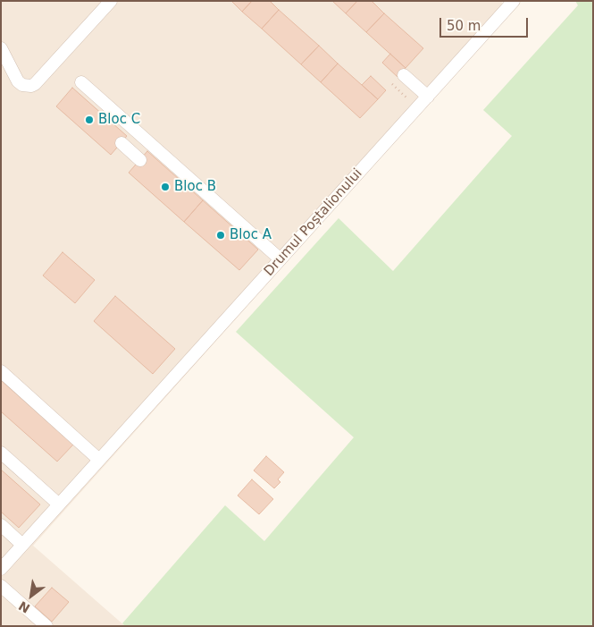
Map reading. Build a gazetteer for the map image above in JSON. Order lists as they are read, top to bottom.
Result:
{
  "streets": {
    "street": ["Drumul Poștalionului"]
  },
  "places": ["Bloc C", "Bloc B", "Bloc A"],
  "scale_bar": "50 m",
  "north": "bottom left"
}
